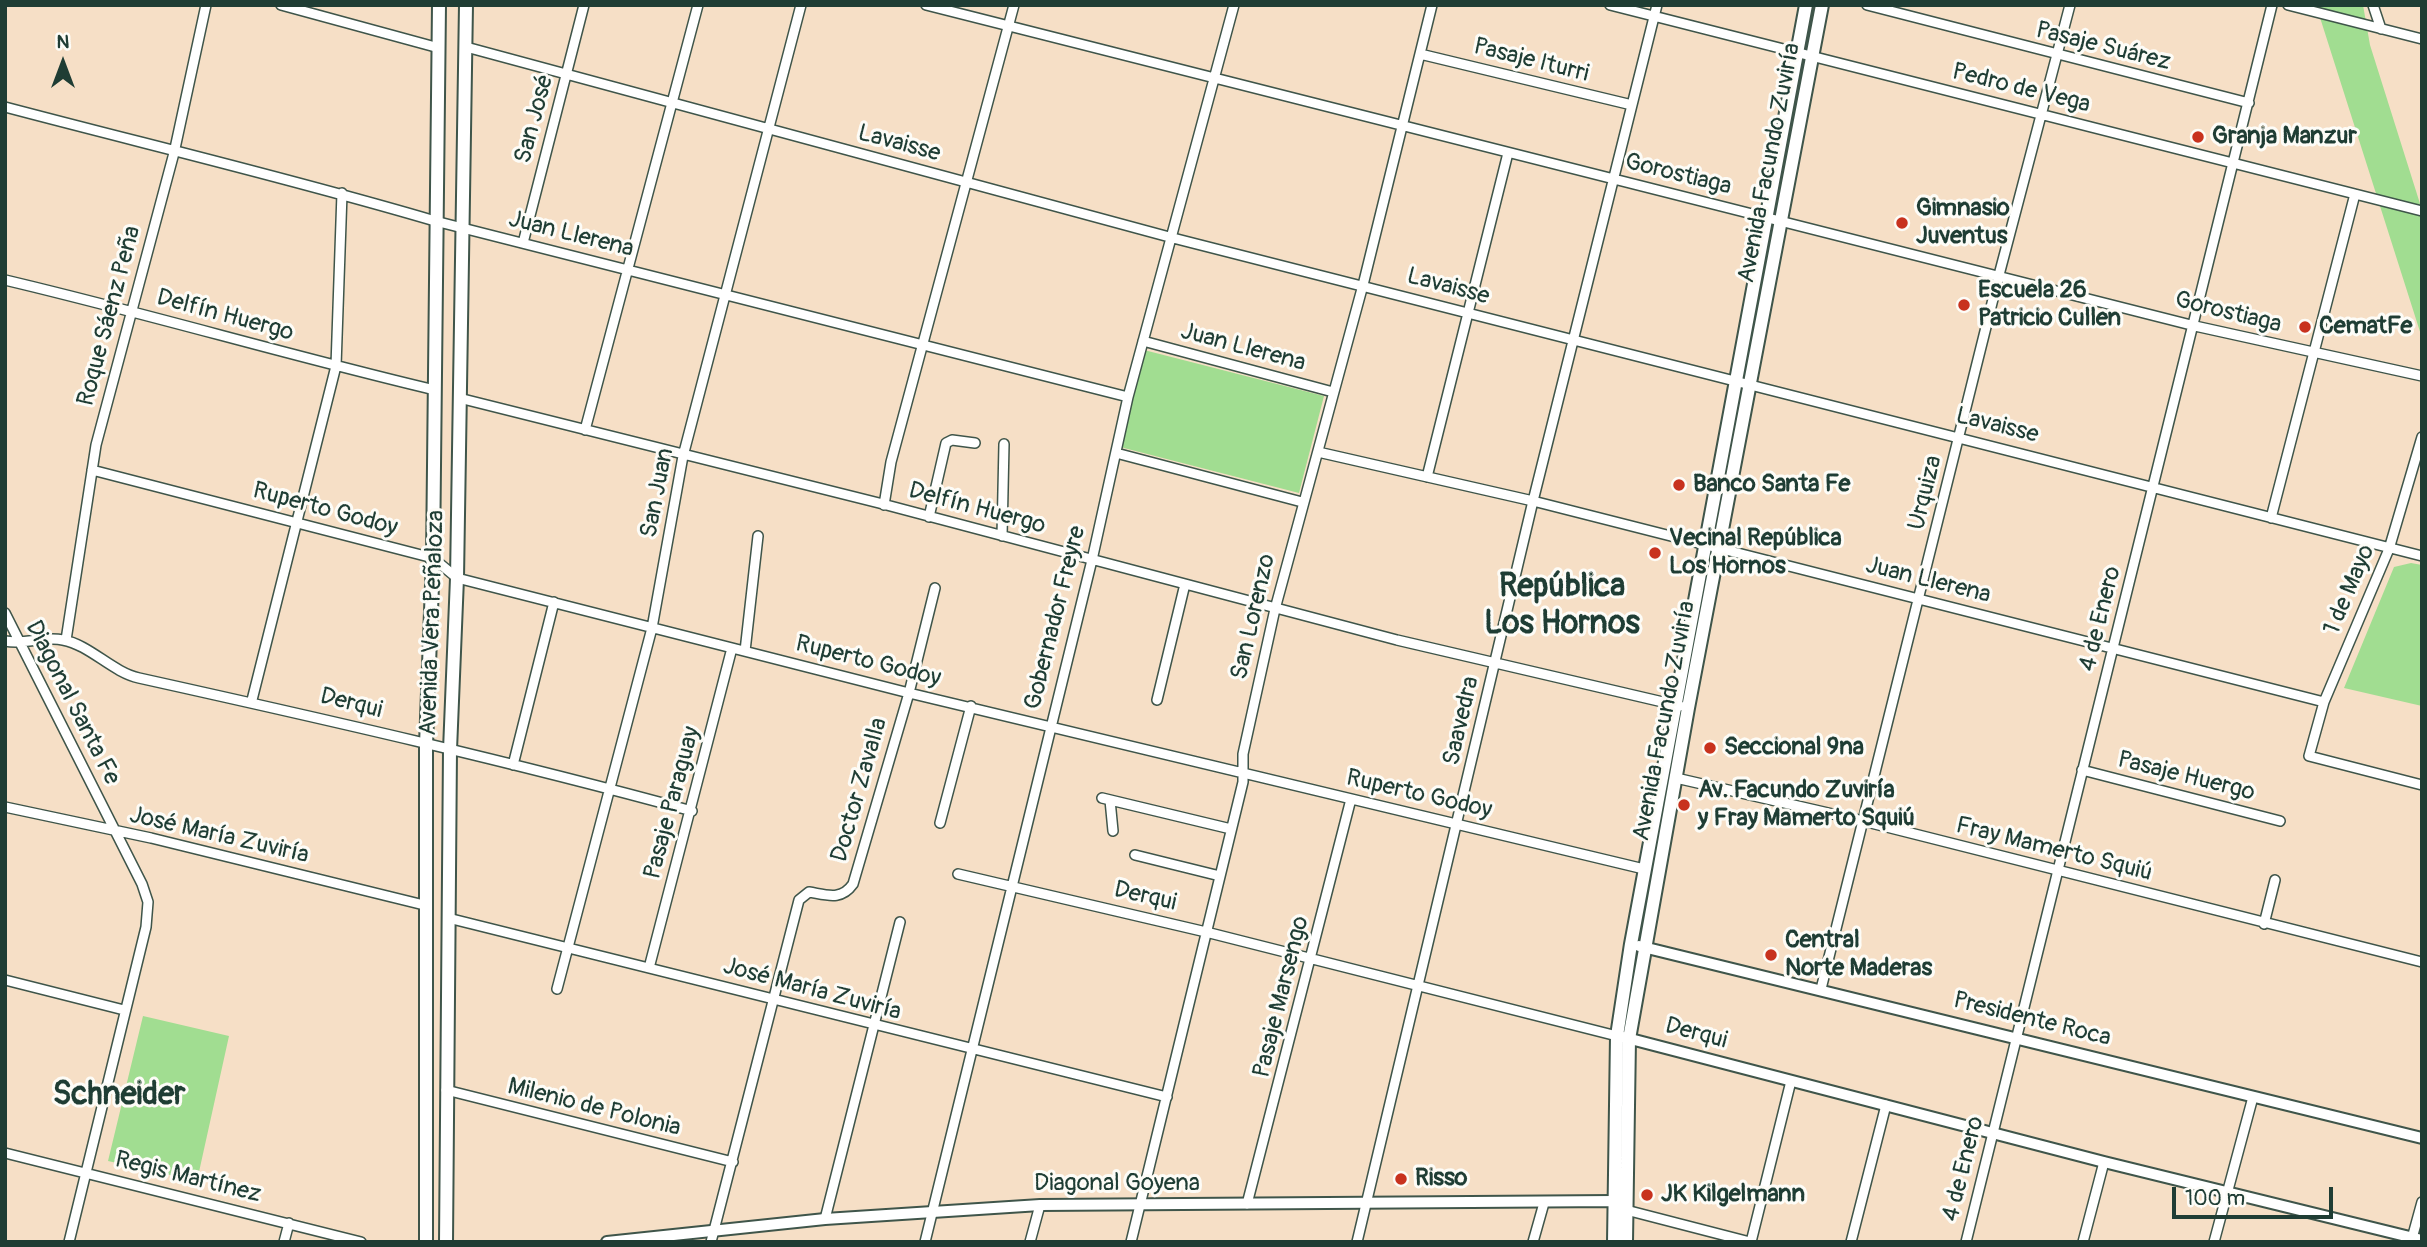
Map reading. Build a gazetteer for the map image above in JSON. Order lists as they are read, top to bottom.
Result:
{
  "streets": {
    "main road": ["Avenida Facundo Zuviría", "Avenida Vera Peñaloza"],
    "street": [
      "Pasaje Suárez",
      "Pasaje Iturri",
      "Pedro de Vega",
      "San José",
      "Lavaisse",
      "Gorostiaga",
      "Juan Llerena",
      "Roque Sáenz Peña",
      "Delfín Huergo",
      "San Juan",
      "Urquiza",
      "Ruperto Godoy",
      "1 de Mayo",
      "San Lorenzo",
      "Gobernador Freyre",
      "4 de Enero",
      "Diagonal Santa Fe",
      "Derqui",
      "Saavedra",
      "Pasaje Huergo",
      "Doctor Zavalla",
      "Pasaje Paraguay",
      "José María Zuviría",
      "Fray Mamerto Squiú",
      "Pasaje Marsengo",
      "Presidente Roca",
      "Milenio de Polonia",
      "Regis Martínez",
      "Diagonal Goyena"
    ]
  },
  "crossings": [
    ["Pasaje Suárez", "Urquiza"],
    ["Pasaje Suárez", "4 de Enero"],
    ["Pasaje Iturri", "San Lorenzo"],
    ["Pasaje Iturri", "Saavedra"],
    ["Pedro de Vega", "Avenida Facundo Zuviría"],
    ["Pedro de Vega", "Urquiza"],
    ["Pedro de Vega", "4 de Enero"],
    ["Pedro de Vega", "Saavedra"],
    ["San José", "Lavaisse"],
    ["San José", "Juan Llerena"],
    ["Lavaisse", "Avenida Facundo Zuviría"],
    ["Lavaisse", "San Juan"],
    ["Lavaisse", "Urquiza"],
    ["Lavaisse", "1 de Mayo"],
    ["Lavaisse", "San Lorenzo"],
    ["Lavaisse", "Gobernador Freyre"],
    ["Lavaisse", "4 de Enero"],
    ["Lavaisse", "Avenida Vera Peñaloza"],
    ["Lavaisse", "Saavedra"],
    ["Avenida Facundo Zuviría", "Gorostiaga"],
    ["Avenida Facundo Zuviría", "Juan Llerena"],
    ["Avenida Facundo Zuviría", "Delfín Huergo"],
    ["Avenida Facundo Zuviría", "Ruperto Godoy"],
    ["Avenida Facundo Zuviría", "Derqui"],
    ["Avenida Facundo Zuviría", "Fray Mamerto Squiú"],
    ["Avenida Facundo Zuviría", "Presidente Roca"],
    ["Avenida Facundo Zuviría", "Diagonal Goyena"],
    ["Gorostiaga", "Urquiza"],
    ["Gorostiaga", "San Lorenzo"],
    ["Gorostiaga", "Gobernador Freyre"],
    ["Gorostiaga", "4 de Enero"],
    ["Gorostiaga", "Saavedra"],
    ["Juan Llerena", "Roque Sáenz Peña"],
    ["Juan Llerena", "San Juan"],
    ["Juan Llerena", "Urquiza"],
    ["Juan Llerena", "1 de Mayo"],
    ["Juan Llerena", "San Lorenzo"],
    ["Juan Llerena", "Gobernador Freyre"],
    ["Juan Llerena", "4 de Enero"],
    ["Juan Llerena", "Avenida Vera Peñaloza"],
    ["Juan Llerena", "Saavedra"],
    ["Roque Sáenz Peña", "Delfín Huergo"],
    ["Roque Sáenz Peña", "Ruperto Godoy"],
    ["Roque Sáenz Peña", "Derqui"],
    ["Delfín Huergo", "San Juan"],
    ["Delfín Huergo", "San Lorenzo"],
    ["Delfín Huergo", "Gobernador Freyre"],
    ["Delfín Huergo", "Avenida Vera Peñaloza"],
    ["Delfín Huergo", "Saavedra"],
    ["San Juan", "Ruperto Godoy"],
    ["San Juan", "Derqui"],
    ["San Juan", "José María Zuviría"],
    ["Urquiza", "Fray Mamerto Squiú"],
    ["Urquiza", "Presidente Roca"],
    ["Ruperto Godoy", "San Lorenzo"],
    ["Ruperto Godoy", "Gobernador Freyre"],
    ["Ruperto Godoy", "Avenida Vera Peñaloza"],
    ["Ruperto Godoy", "Saavedra"],
    ["Ruperto Godoy", "Doctor Zavalla"],
    ["Ruperto Godoy", "Pasaje Paraguay"],
    ["Ruperto Godoy", "Pasaje Marsengo"],
    ["San Lorenzo", "Derqui"],
    ["San Lorenzo", "José María Zuviría"],
    ["San Lorenzo", "Diagonal Goyena"],
    ["Gobernador Freyre", "Derqui"],
    ["Gobernador Freyre", "José María Zuviría"],
    ["Gobernador Freyre", "Diagonal Goyena"],
    ["4 de Enero", "Derqui"],
    ["4 de Enero", "Pasaje Huergo"],
    ["4 de Enero", "Fray Mamerto Squiú"],
    ["4 de Enero", "Presidente Roca"],
    ["Avenida Vera Peñaloza", "Derqui"],
    ["Avenida Vera Peñaloza", "José María Zuviría"],
    ["Avenida Vera Peñaloza", "Milenio de Polonia"],
    ["Diagonal Santa Fe", "José María Zuviría"],
    ["Diagonal Santa Fe", "Regis Martínez"],
    ["Derqui", "Saavedra"],
    ["Derqui", "Pasaje Paraguay"],
    ["Derqui", "Pasaje Marsengo"],
    ["Saavedra", "Diagonal Goyena"],
    ["Doctor Zavalla", "José María Zuviría"],
    ["Doctor Zavalla", "Milenio de Polonia"],
    ["Doctor Zavalla", "Diagonal Goyena"],
    ["Pasaje Paraguay", "José María Zuviría"],
    ["Pasaje Marsengo", "Diagonal Goyena"]
  ],
  "districts": ["República Los Hornos", "Schneider"],
  "places": [
    "Granja Manzur",
    "Gimnasio Juventus",
    "Escuela 26 Patricio Cullen",
    "CematFe",
    "Banco Santa Fe",
    "Vecinal República Los Hornos",
    "Seccional 9na",
    "Av. Facundo Zuviría y Fray Mamerto Squiú",
    "Central Norte Maderas",
    "Risso",
    "JK Kilgelmann"
  ],
  "scale_bar": "100 m",
  "north": "top"
}
